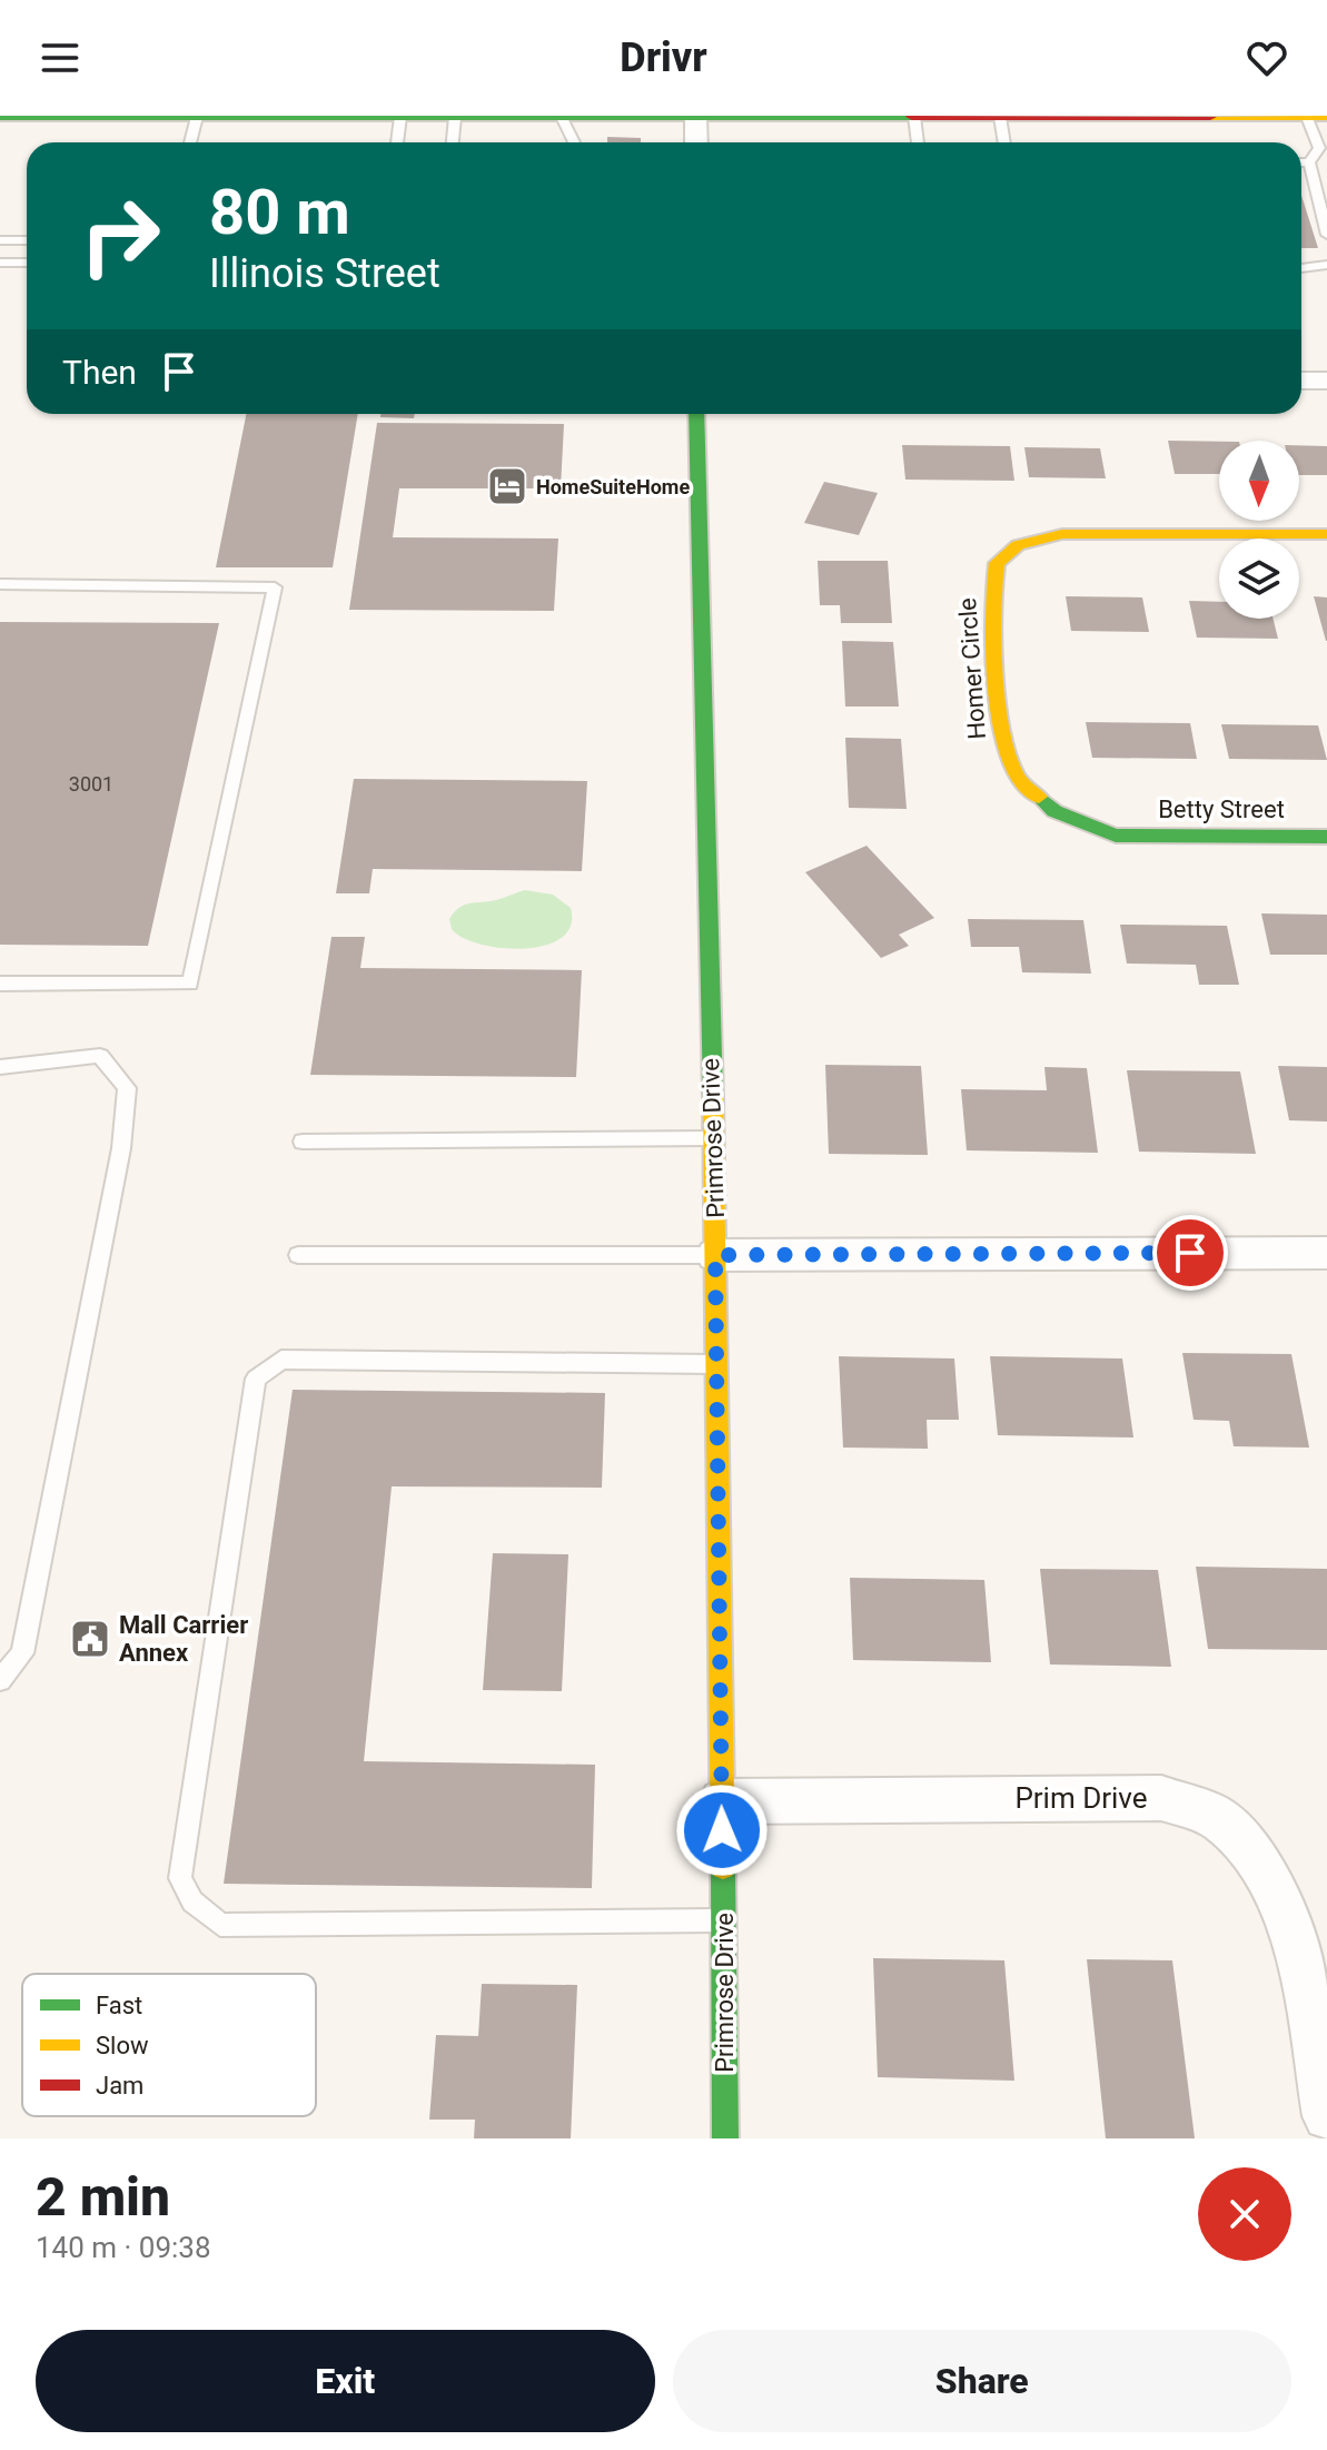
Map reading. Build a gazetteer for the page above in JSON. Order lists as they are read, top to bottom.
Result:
{
  "streets": {
    "main road": ["Homer Circle", "Betty Street", "Primrose Drive"],
    "street": ["Prim Drive"]
  },
  "crossings": [
    ["Homer Circle", "Betty Street"],
    ["Primrose Drive", "Prim Drive"]
  ],
  "places": {
    "hotel": ["HomeSuiteHome"],
    "public building": ["Mall Carrier Annex"]
  },
  "house_numbers": ["3001"],
  "legend": ["Fast", "Slow", "Jam"],
  "north": "bottom",
  "page": {
    "header": "Drivr",
    "turn": ["80 m", "Illinois Street"],
    "then": "Then",
    "heading": ["2 min", "140 m · 09:38"],
    "buttons": ["Exit", "Share"]
  }
}
